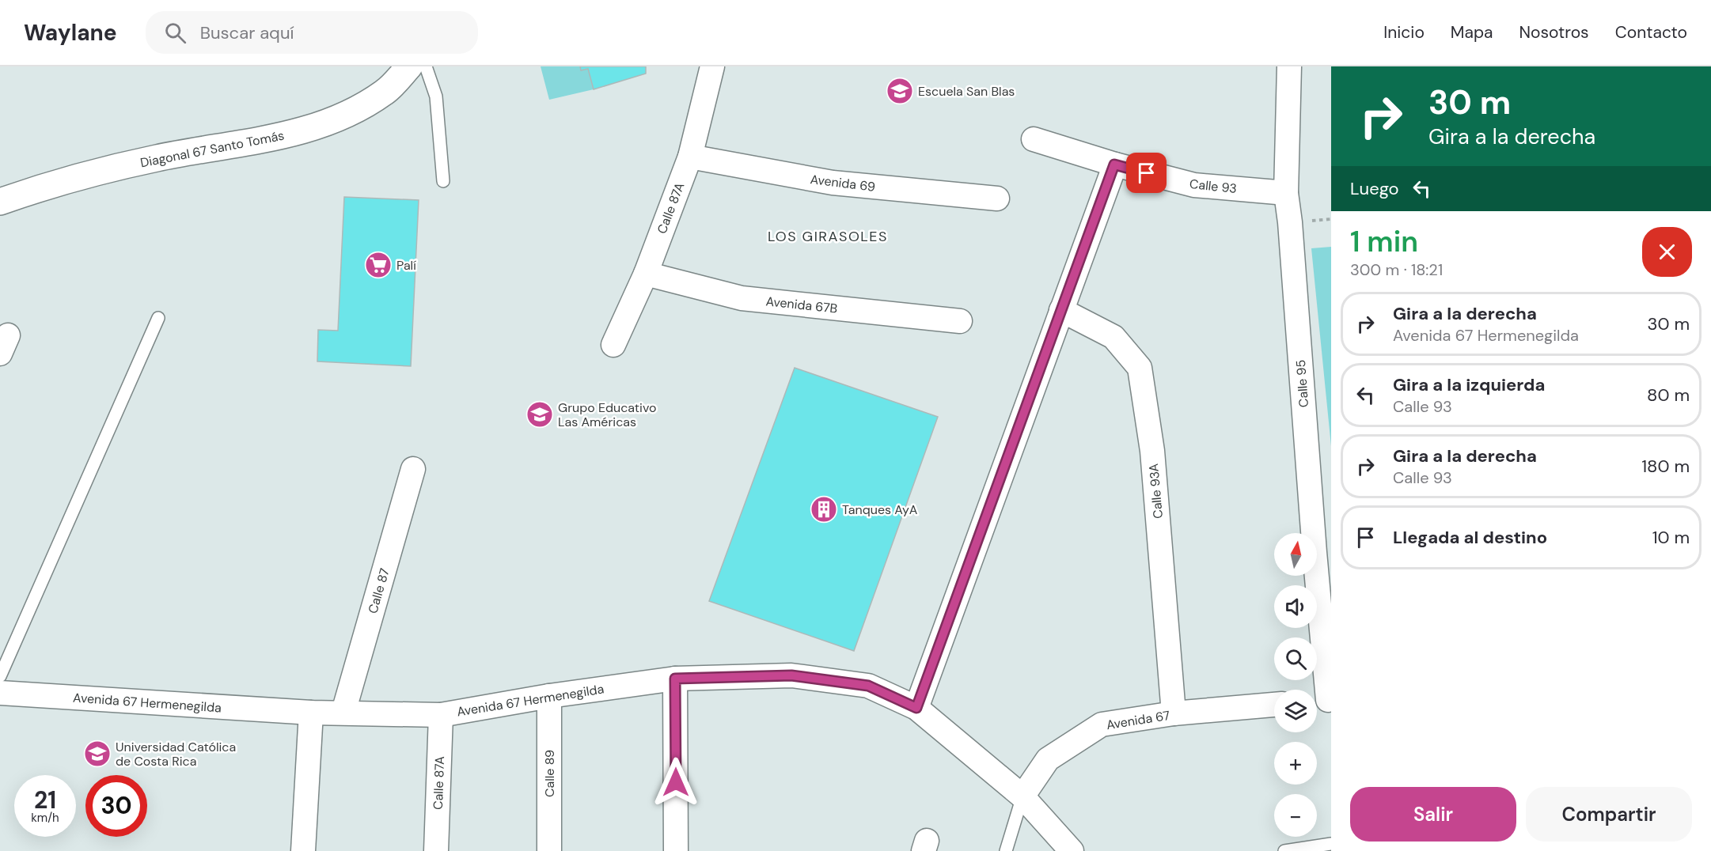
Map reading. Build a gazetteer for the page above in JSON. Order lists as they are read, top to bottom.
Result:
{
  "streets": {
    "main road": ["Diagonal 67 Santo Tomás"],
    "street": [
      "Avenida 69",
      "Calle 93",
      "Calle 87A",
      "Avenida 67B",
      "Calle 95",
      "Calle 93A",
      "Calle 87",
      "Avenida 67 Hermenegilda",
      "Avenida 67",
      "Calle 89"
    ]
  },
  "crossings": [
    ["Avenida 69", "Calle 87A"],
    ["Calle 93", "Calle 95"],
    ["Calle 87A", "Avenida 67B"],
    ["Calle 87A", "Avenida 67 Hermenegilda"],
    ["Calle 93A", "Avenida 67"],
    ["Calle 87", "Avenida 67 Hermenegilda"],
    ["Avenida 67 Hermenegilda", "Avenida 67"],
    ["Avenida 67 Hermenegilda", "Calle 89"]
  ],
  "districts": ["LOS GIRASOLES"],
  "places": {
    "school or university": ["Escuela San Blas", "Grupo Educativo Las Américas", "Universidad Católica de Costa Rica"],
    "supermarket": ["Palí"],
    "building": ["Tanques AyA"]
  },
  "north": "top",
  "page": {
    "header": "Waylane",
    "search": "Buscar aquí",
    "nav": [
      "Inicio",
      "Mapa",
      "Nosotros",
      "Contacto"
    ],
    "turn": ["30 m", "Gira a la derecha"],
    "then": "Luego",
    "heading": ["1 min", "300 m · 18:21"],
    "list": [
      {
        "name": "Gira a la derecha",
        "note": "Avenida 67 Hermenegilda",
        "value": "30 m"
      },
      {
        "name": "Gira a la izquierda",
        "note": "Calle 93",
        "value": "80 m"
      },
      {
        "name": "Gira a la derecha",
        "note": "Calle 93",
        "value": "180 m"
      },
      {
        "name": "Llegada al destino",
        "value": "10 m"
      }
    ],
    "map_buttons": ["+", "−"],
    "speed": "21 km/h",
    "limit": "30",
    "buttons": ["Salir", "Compartir"]
  }
}
